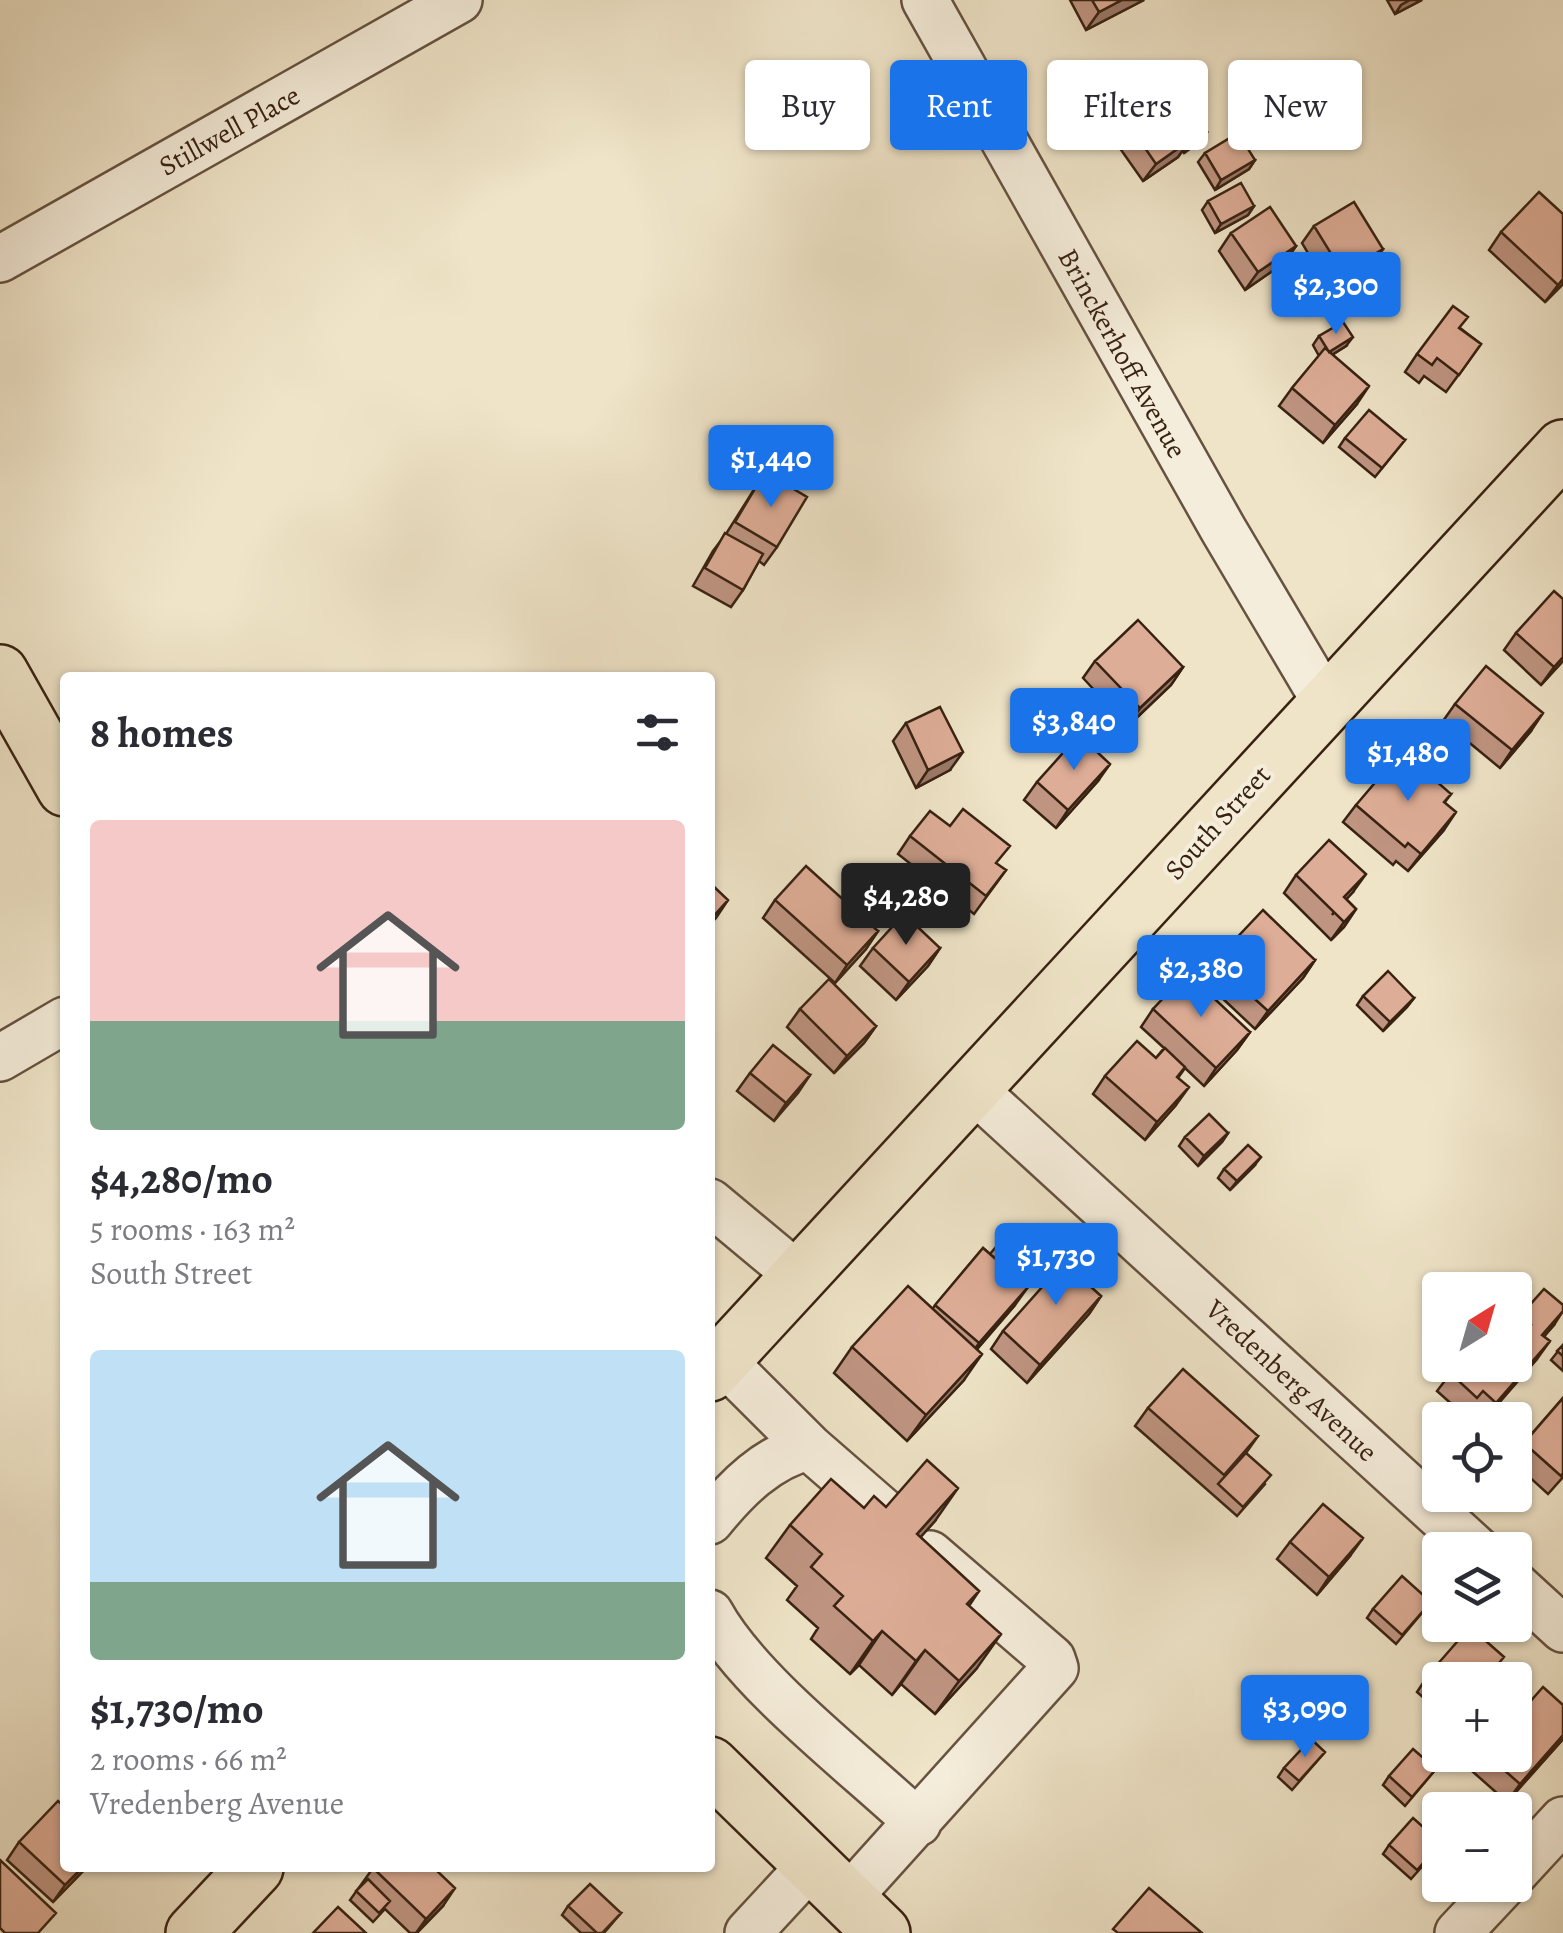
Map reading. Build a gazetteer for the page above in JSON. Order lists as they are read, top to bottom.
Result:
{
  "streets": {
    "main road": ["South Street"],
    "street": ["Stillwell Place", "Brinckerhoff Avenue", "Vredenberg Avenue"]
  },
  "crossings": [
    ["Brinckerhoff Avenue", "South Street"],
    ["South Street", "Vredenberg Avenue"]
  ],
  "north": "top right",
  "page": {
    "chip": [
      "Buy",
      "Rent",
      "Filters",
      "New"
    ],
    "price": [
      "$2,300",
      "$1,440",
      "$3,840",
      "$1,480",
      "$4,280",
      "$2,380",
      "$1,730",
      "$3,090"
    ],
    "heading": "8 homes",
    "list": [
      {
        "name": "$4,280/mo",
        "note": "5 rooms · 163 m² · South Street"
      },
      {
        "name": "$1,730/mo",
        "note": "2 rooms · 66 m² · Vredenberg Avenue"
      }
    ],
    "map_buttons": ["+", "−"]
  }
}
